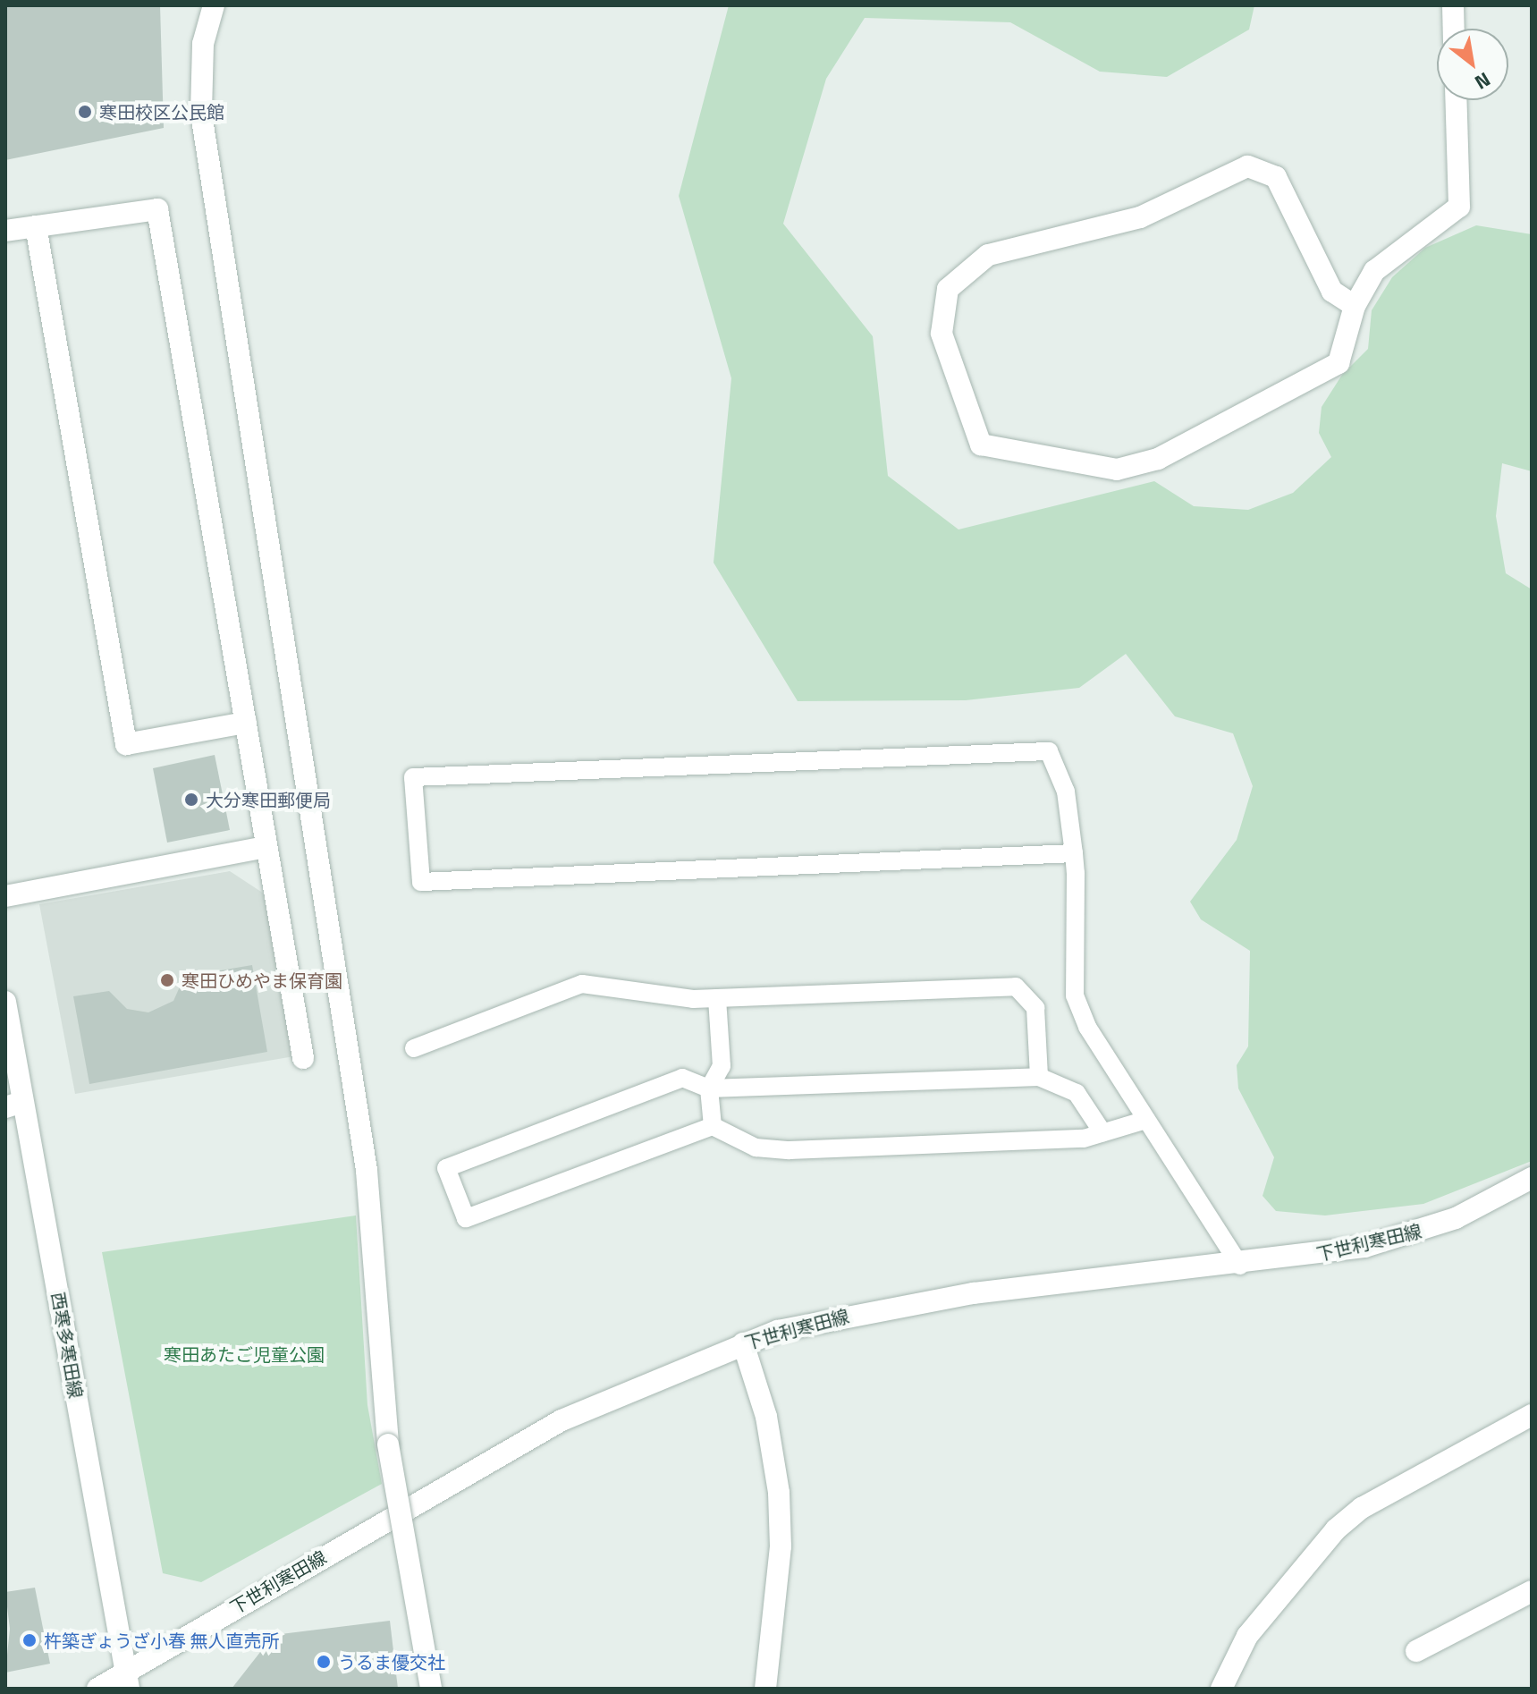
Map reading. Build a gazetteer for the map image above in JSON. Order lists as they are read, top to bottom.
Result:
{
  "streets": {
    "street": ["下世利寒田線", "西寒多寒田線"]
  },
  "crossings": [
    ["下世利寒田線", "西寒多寒田線"]
  ],
  "parks": ["寒田あたご児童公園"],
  "places": [
    "寒田校区公民館",
    "大分寒田郵便局",
    "寒田ひめやま保育園",
    "杵築ぎょうざ小春 無人直売所",
    "うるま優交社"
  ],
  "north": "bottom right"
}
